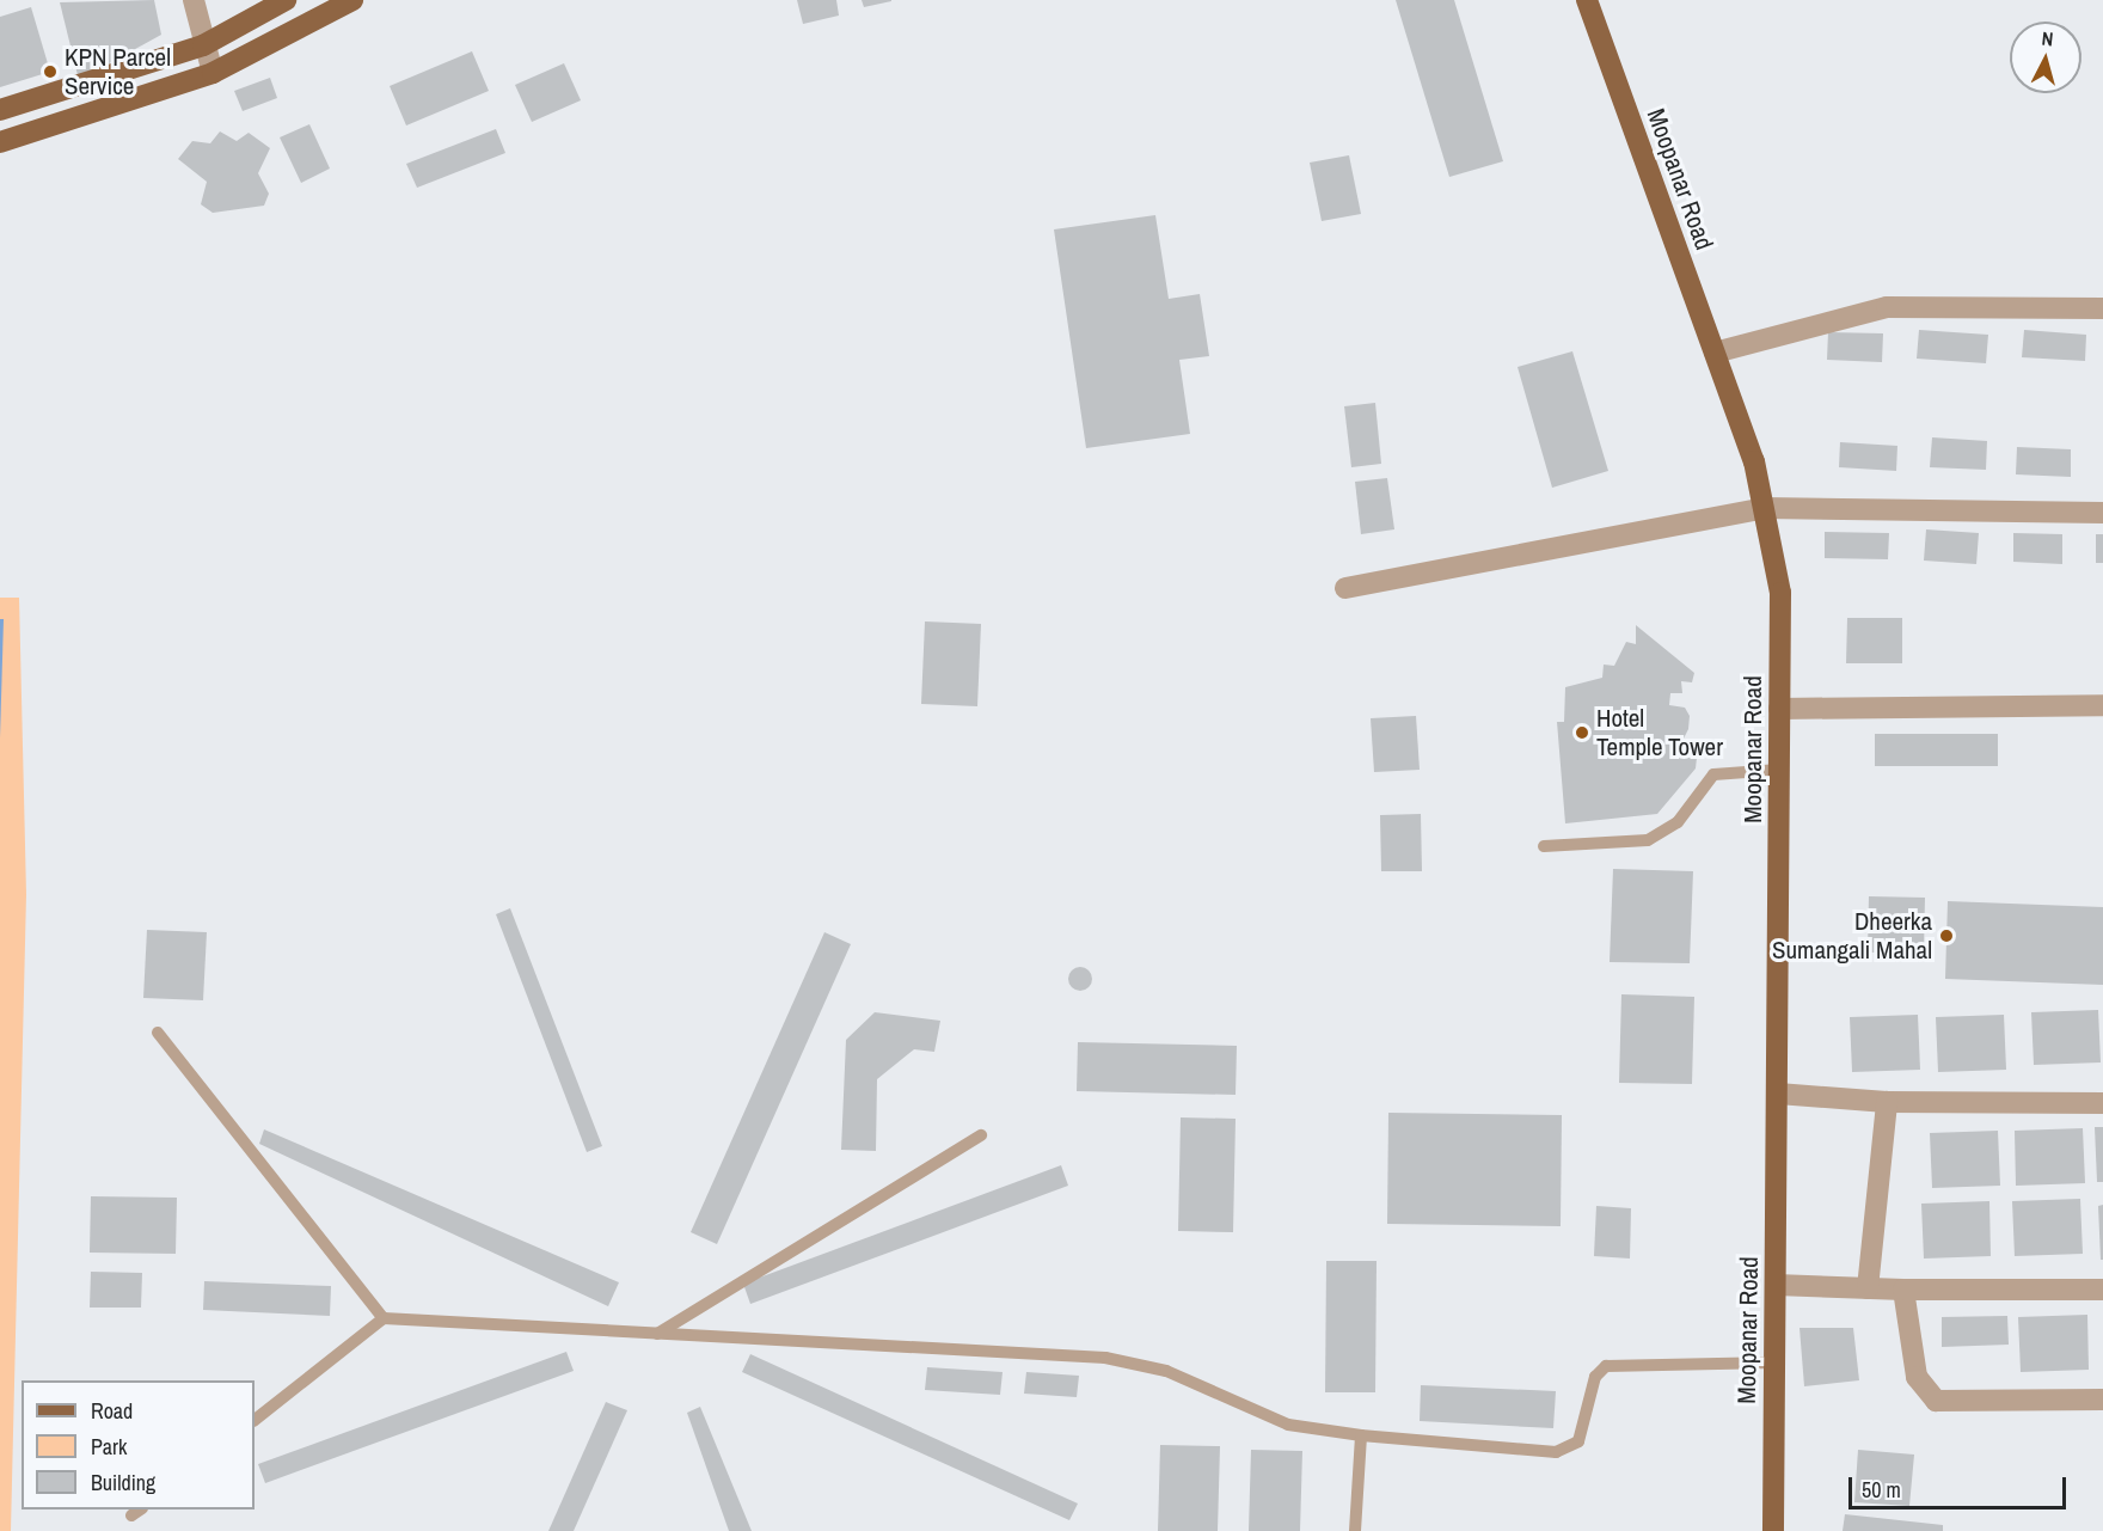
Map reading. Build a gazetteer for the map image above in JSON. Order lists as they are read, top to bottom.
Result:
{
  "streets": {
    "main road": ["Moopanar Road"]
  },
  "places": ["KPN Parcel Service", "Hotel Temple Tower", "Dheerka Sumangali Mahal"],
  "legend": ["Road", "Park", "Building"],
  "scale_bar": "50 m",
  "north": "top"
}
